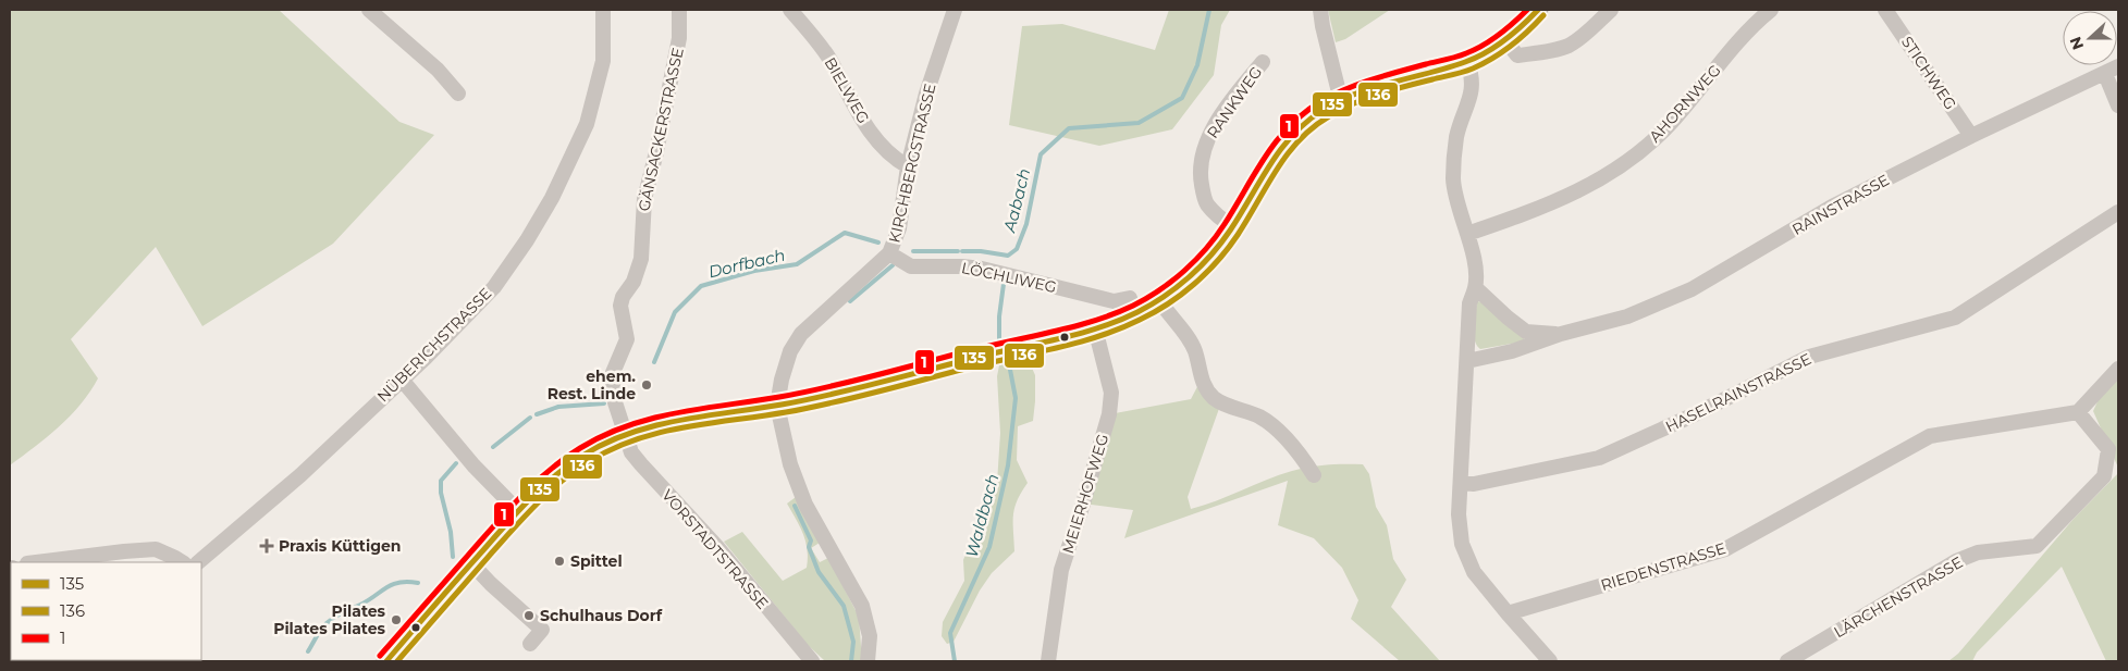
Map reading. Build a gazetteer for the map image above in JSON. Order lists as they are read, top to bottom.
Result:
{
  "streets": {
    "street": [
      "STICHWEG",
      "BIELWEG",
      "RANKWEG",
      "AHORNWEG",
      "GÄNSACKERSTRASSE",
      "KIRCHBERGSTRASSE",
      "RAINSTRASSE",
      "LÖCHLIWEG",
      "NÜBERICHSTRASSE",
      "HASELRAINSTRASSE",
      "MEIERHOFWEG",
      "VORSTADTSTRASSE",
      "RIEDENSTRASSE",
      "LÄRCHENSTRASSE"
    ]
  },
  "crossings": [
    ["STICHWEG", "RAINSTRASSE"],
    ["BIELWEG", "KIRCHBERGSTRASSE"],
    ["GÄNSACKERSTRASSE", "VORSTADTSTRASSE"],
    ["KIRCHBERGSTRASSE", "LÖCHLIWEG"],
    ["RIEDENSTRASSE", "LÄRCHENSTRASSE"]
  ],
  "water": ["Aabach", "Dorfbach", "Waldbach"],
  "places": {
    "other": [
      "ehem. Rest. Linde",
      "Spittel",
      "Schulhaus Dorf",
      "Pilates Pilates Pilates"
    ],
    "health": ["Praxis Küttigen"]
  },
  "lines": ["transit line 135", "transit line 1", "transit line 136"],
  "legend": ["135", "136", "1"],
  "north": "left"
}
